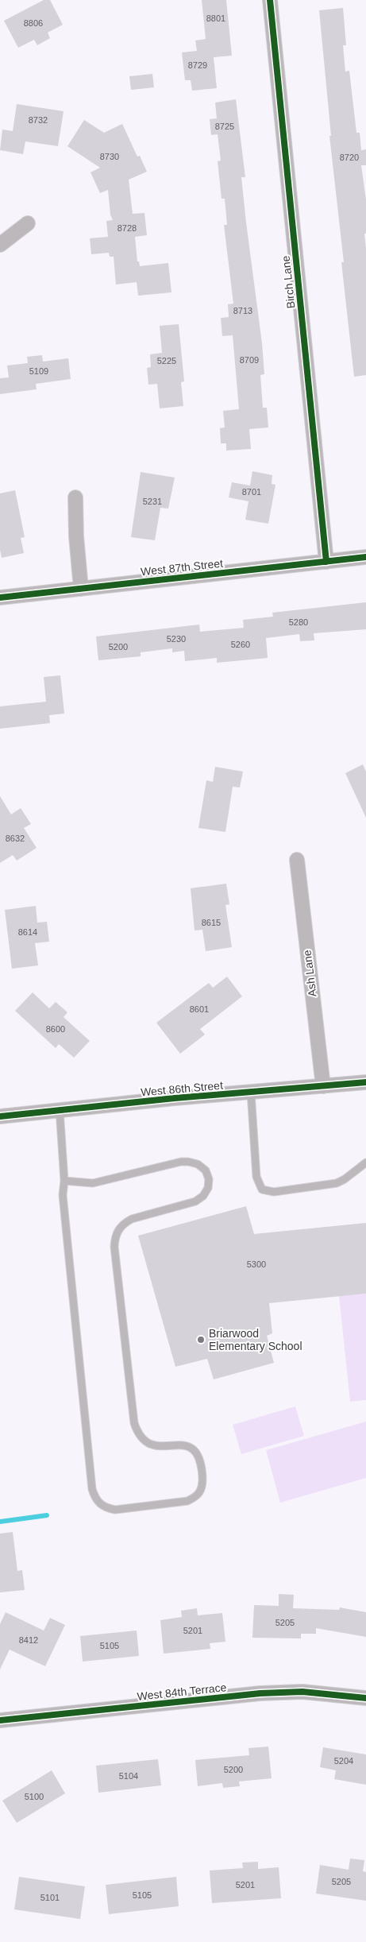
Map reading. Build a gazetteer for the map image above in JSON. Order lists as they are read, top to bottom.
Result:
{
  "streets": {
    "street": [
      "Birch Lane",
      "West 87th Street",
      "Ash Lane",
      "West 86th Street",
      "West 84th Terrace"
    ]
  },
  "crossings": [
    ["Birch Lane", "West 87th Street"],
    ["Ash Lane", "West 86th Street"]
  ],
  "places": ["Briarwood Elementary School"],
  "house_numbers": [
    "8801",
    "8806",
    "8729",
    "8732",
    "8725",
    "8730",
    "8720",
    "8728",
    "8713",
    "8709",
    "5225",
    "5109",
    "8701",
    "5231",
    "5280",
    "5230",
    "5260",
    "5200",
    "8632",
    "8615",
    "8614",
    "8601",
    "8600",
    "5300",
    "5205",
    "5201",
    "8412",
    "5105",
    "5204",
    "5200",
    "5104",
    "5100",
    "5205",
    "5201",
    "5105",
    "5101"
  ]
}
